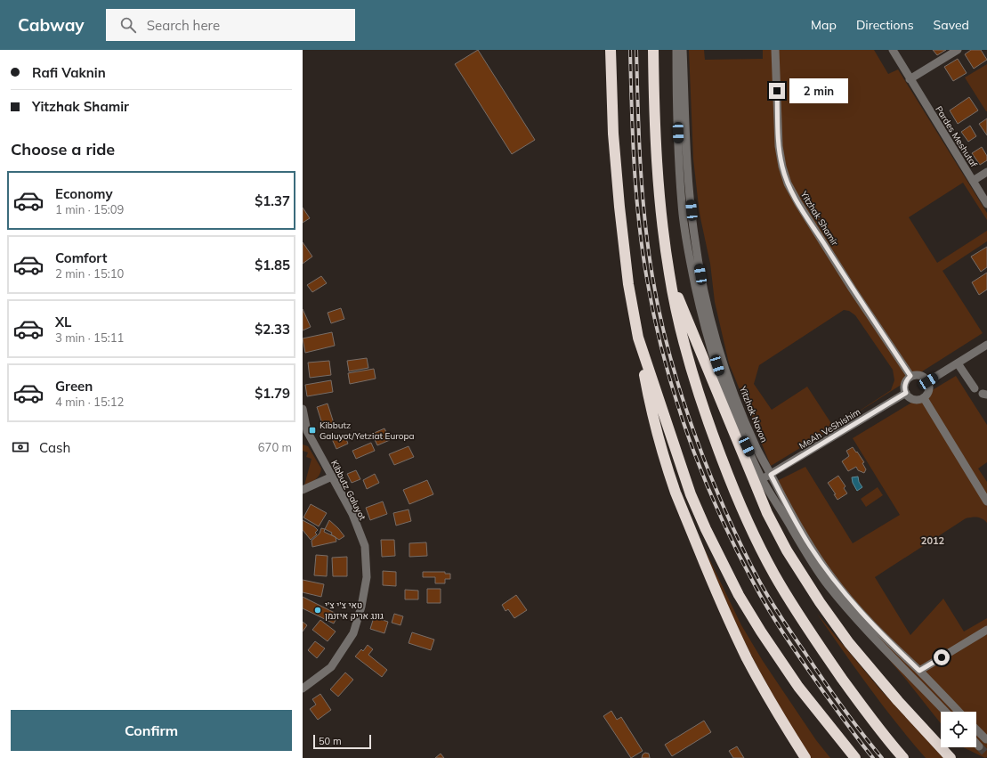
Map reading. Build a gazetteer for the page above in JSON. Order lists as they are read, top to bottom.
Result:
{
  "streets": {
    "street": [
      "Pardes Meshutaf",
      "Yitzhak Shamir",
      "Yitzhak Navon",
      "MeAh VeShishim",
      "Kibbutz Galuyot"
    ]
  },
  "crossings": [
    ["Yitzhak Shamir", "MeAh VeShishim"],
    ["Yitzhak Navon", "MeAh VeShishim"]
  ],
  "districts": ["2012"],
  "places": {
    "transit": ["Kibbutz Galuyot/Yetziat Europa"],
    "other": ["טאי צ'י צ'י גונג אריק איזנמן"]
  },
  "scale_bar": "50 m",
  "page": {
    "header": "Cabway",
    "search": "Search here",
    "nav": ["Map", "Directions", "Saved"],
    "banner": ["Rafi Vaknin", "Yitzhak Shamir"],
    "bubble": "2 min",
    "heading": "Choose a ride",
    "list": [
      {
        "name": "Economy",
        "note": "1 min · 15:09",
        "value": "$1.37"
      },
      {
        "name": "Comfort",
        "note": "2 min · 15:10",
        "value": "$1.85"
      },
      {
        "name": "XL",
        "note": "3 min · 15:11",
        "value": "$2.33"
      },
      {
        "name": "Green",
        "note": "4 min · 15:12",
        "value": "$1.79"
      }
    ],
    "pay": ["Cash", "670 m"],
    "buttons": "Confirm",
    "scale": "50 m"
  }
}
